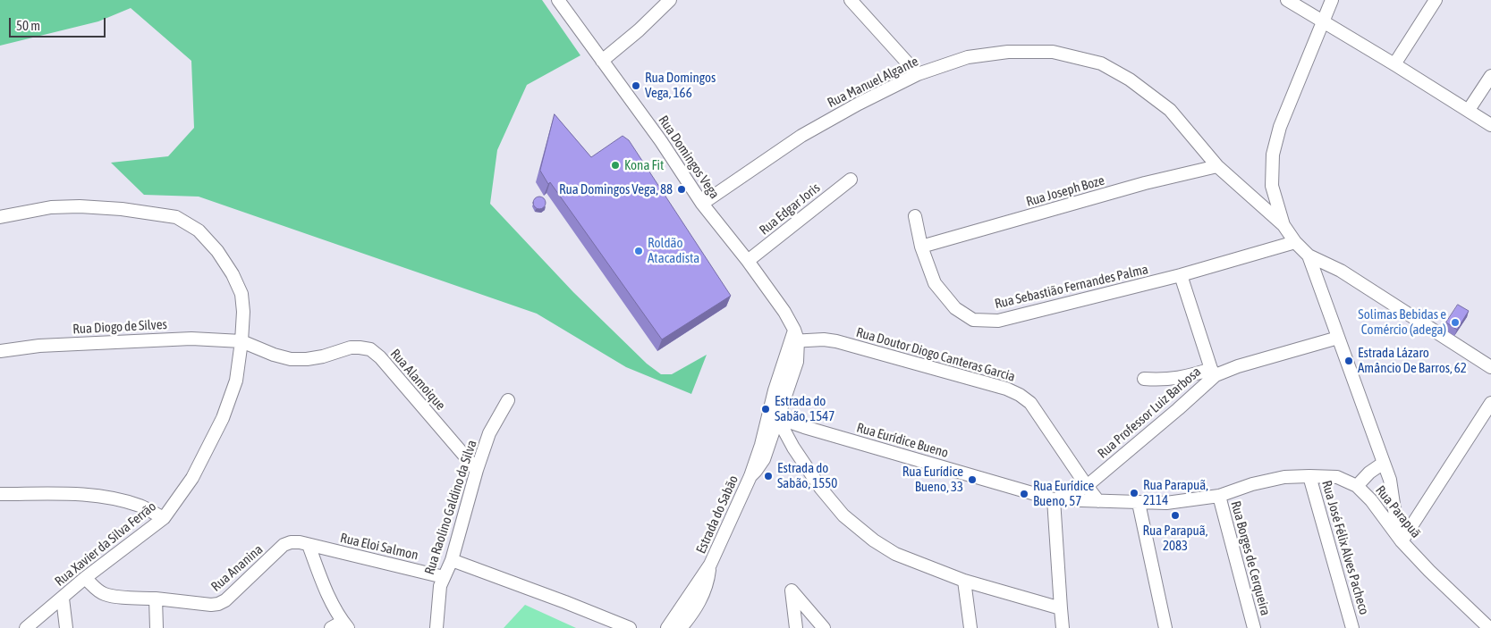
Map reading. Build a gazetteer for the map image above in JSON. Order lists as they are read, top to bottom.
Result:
{
  "streets": {
    "street": [
      "Rua Manuel Algante",
      "Rua Domingos Vega",
      "Rua Joseph Boze",
      "Rua Edgar Joris",
      "Rua Sebastião Fernandes Palma",
      "Rua Diogo de Silves",
      "Rua Doutor Diogo Canteras Garcia",
      "Rua Alamoique",
      "Rua Professor Luiz Barbosa",
      "Rua Eurídice Bueno",
      "Rua Raolino Galdino da Silva",
      "Rua Parapuã",
      "Estrada do Sabão",
      "Rua Xavier da Silva Ferrão",
      "Rua Eloi Salmon",
      "Rua José Félix Alves Pacheco",
      "Rua Borges de Cerqueira",
      "Rua Ananina"
    ]
  },
  "crossings": [
    ["Rua Manuel Algante", "Rua Domingos Vega"],
    ["Rua Manuel Algante", "Rua Joseph Boze"],
    ["Rua Domingos Vega", "Rua Edgar Joris"],
    ["Rua Domingos Vega", "Rua Doutor Diogo Canteras Garcia"],
    ["Rua Domingos Vega", "Estrada do Sabão"],
    ["Rua Joseph Boze", "Rua Sebastião Fernandes Palma"],
    ["Rua Diogo de Silves", "Rua Alamoique"],
    ["Rua Diogo de Silves", "Rua Xavier da Silva Ferrão"],
    ["Rua Doutor Diogo Canteras Garcia", "Rua Professor Luiz Barbosa"],
    ["Rua Doutor Diogo Canteras Garcia", "Rua Eurídice Bueno"],
    ["Rua Doutor Diogo Canteras Garcia", "Rua Parapuã"],
    ["Rua Doutor Diogo Canteras Garcia", "Estrada do Sabão"],
    ["Rua Alamoique", "Rua Raolino Galdino da Silva"],
    ["Rua Alamoique", "Rua Xavier da Silva Ferrão"],
    ["Rua Professor Luiz Barbosa", "Rua Eurídice Bueno"],
    ["Rua Eurídice Bueno", "Rua Parapuã"],
    ["Rua Eurídice Bueno", "Estrada do Sabão"],
    ["Rua Raolino Galdino da Silva", "Rua Eloi Salmon"],
    ["Rua Parapuã", "Rua José Félix Alves Pacheco"],
    ["Rua Parapuã", "Rua Borges de Cerqueira"],
    ["Rua Xavier da Silva Ferrão", "Rua Ananina"],
    ["Rua Eloi Salmon", "Rua Ananina"]
  ],
  "places": [
    "Rua Domingos Vega, 166",
    "Kona Fit",
    "Rua Domingos Vega, 88",
    "Roldão Atacadista",
    "Solimas Bebidas e Comércio (adega)",
    "Estrada Lázaro Amâncio De Barros, 62",
    "Estrada do Sabão, 1547",
    "Estrada do Sabão, 1550",
    "Rua Eurídice Bueno, 33",
    "Rua Parapuã, 2114",
    "Rua Eurídice Bueno, 57",
    "Rua Parapuã, 2083"
  ],
  "scale_bar": "50 m"
}
